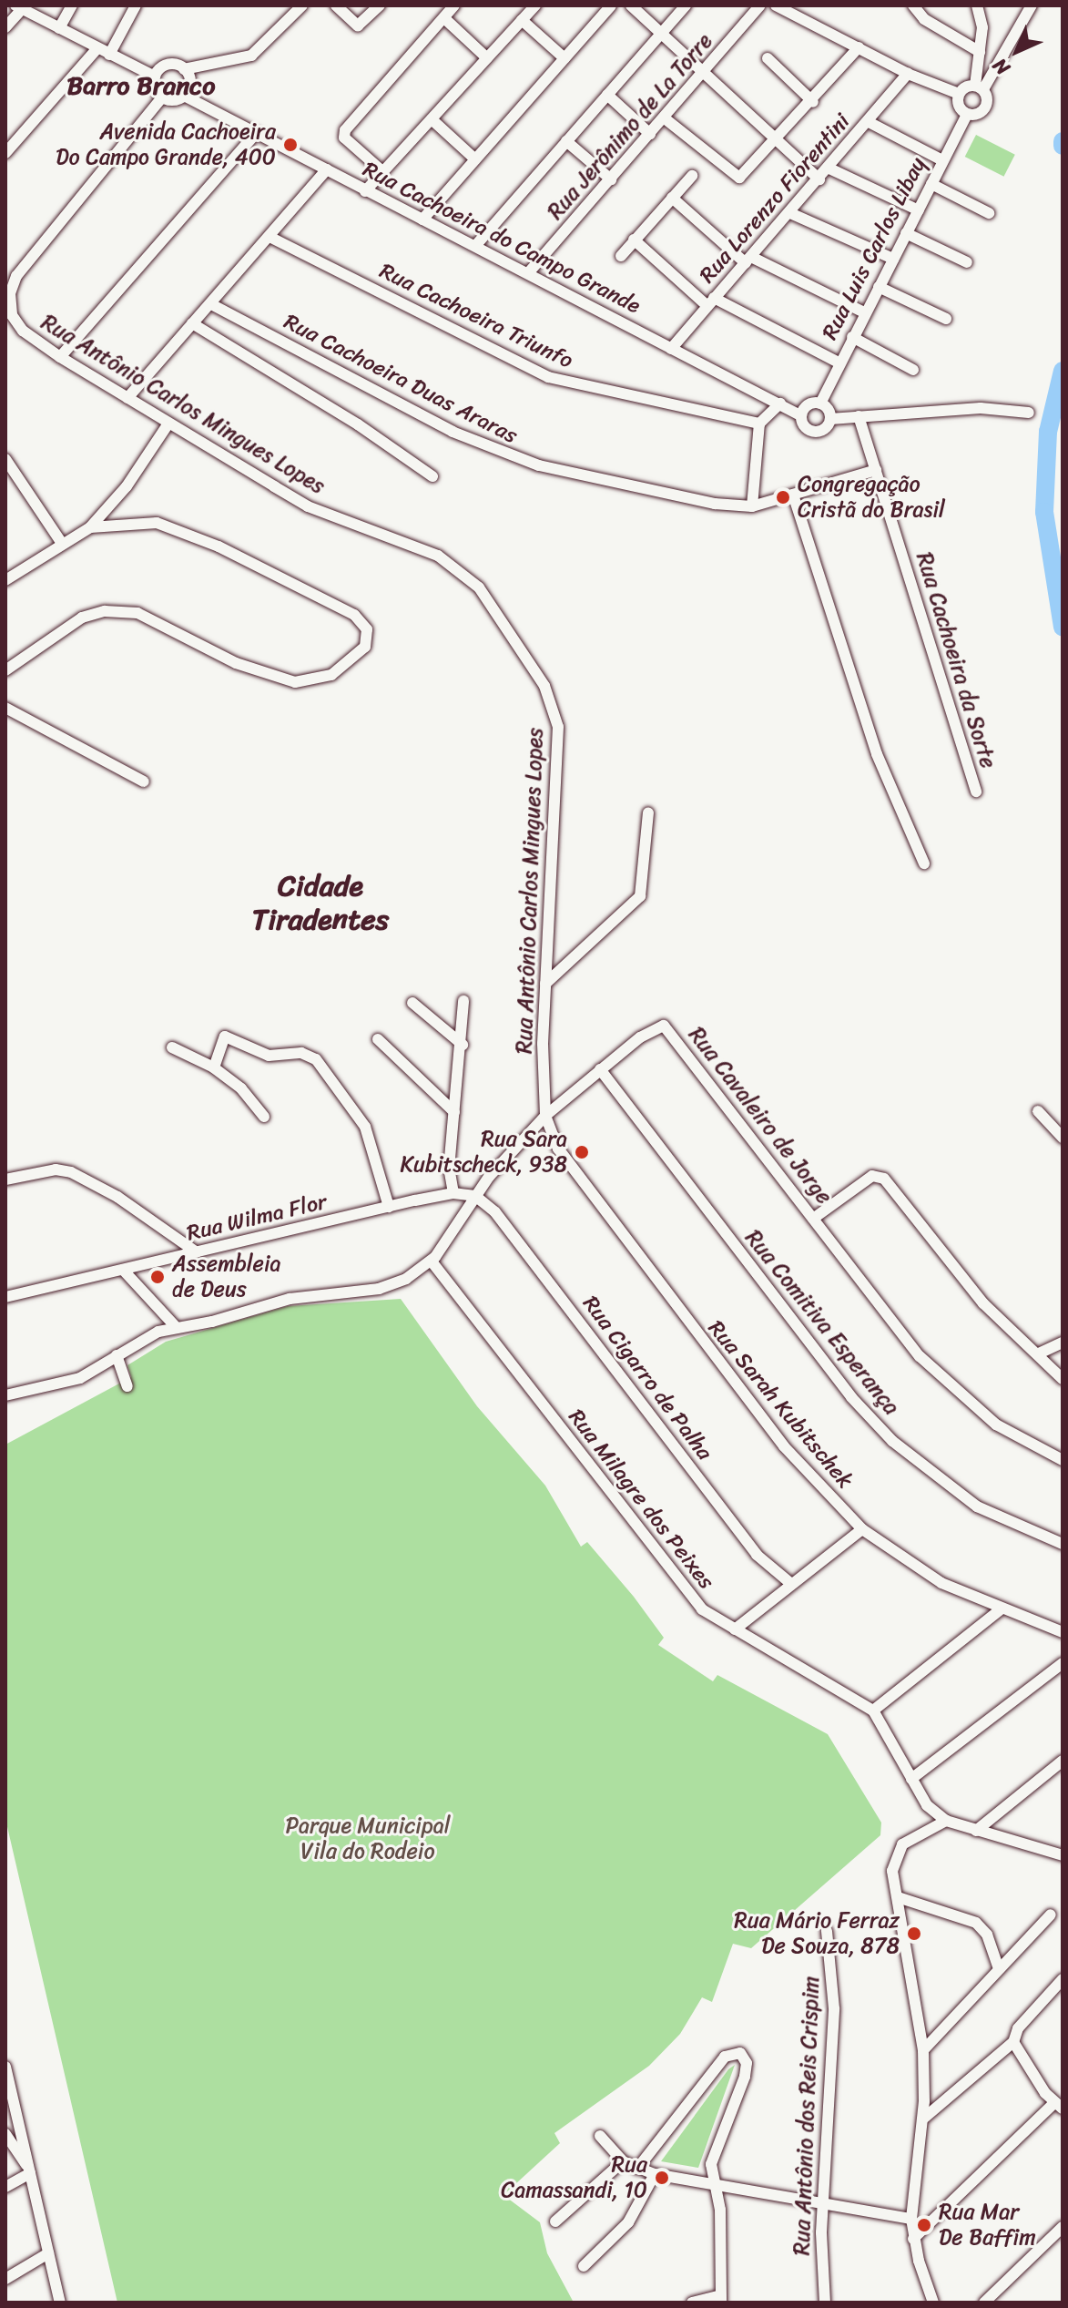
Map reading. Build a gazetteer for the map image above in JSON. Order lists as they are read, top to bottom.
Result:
{
  "streets": {
    "street": [
      "Rua Jerônimo de La Torre",
      "Rua Lorenzo Fiorentini",
      "Rua Cachoeira do Campo Grande",
      "Rua Luis Carlos Libay",
      "Rua Cachoeira Triunfo",
      "Rua Cachoeira Duas Araras",
      "Rua Antônio Carlos Mingues Lopes",
      "Rua Cachoeira da Sorte",
      "Rua Cavaleiro de Jorge",
      "Rua Wilma Flor",
      "Rua Comitiva Esperança",
      "Rua Cigarro de Palha",
      "Rua Sarah Kubitschek",
      "Rua Milagre dos Peixes",
      "Rua Antônio dos Reis Crispim"
    ]
  },
  "crossings": [
    ["Rua Jerônimo de La Torre", "Rua Cachoeira do Campo Grande"],
    ["Rua Lorenzo Fiorentini", "Rua Cachoeira do Campo Grande"],
    ["Rua Cachoeira do Campo Grande", "Rua Luis Carlos Libay"],
    ["Rua Cachoeira do Campo Grande", "Rua Antônio Carlos Mingues Lopes"],
    ["Rua Cachoeira Duas Araras", "Rua Cachoeira da Sorte"],
    ["Rua Antônio Carlos Mingues Lopes", "Rua Cavaleiro de Jorge"],
    ["Rua Antônio Carlos Mingues Lopes", "Rua Sarah Kubitschek"],
    ["Rua Cavaleiro de Jorge", "Rua Wilma Flor"],
    ["Rua Cavaleiro de Jorge", "Rua Comitiva Esperança"],
    ["Rua Cavaleiro de Jorge", "Rua Cigarro de Palha"],
    ["Rua Cavaleiro de Jorge", "Rua Sarah Kubitschek"],
    ["Rua Cavaleiro de Jorge", "Rua Milagre dos Peixes"],
    ["Rua Wilma Flor", "Rua Cigarro de Palha"]
  ],
  "districts": ["Barro Branco", "Cidade Tiradentes"],
  "parks": ["Parque Municipal Vila do Rodeio"],
  "places": [
    "Avenida Cachoeira Do Campo Grande, 400",
    "Congregação Cristã do Brasil",
    "Rua Sara Kubitscheck, 938",
    "Assembleia de Deus",
    "Rua Mário Ferraz De Souza, 878",
    "Rua Camassandi, 10",
    "Rua Mar De Baffim"
  ],
  "north": "bottom left"
}
